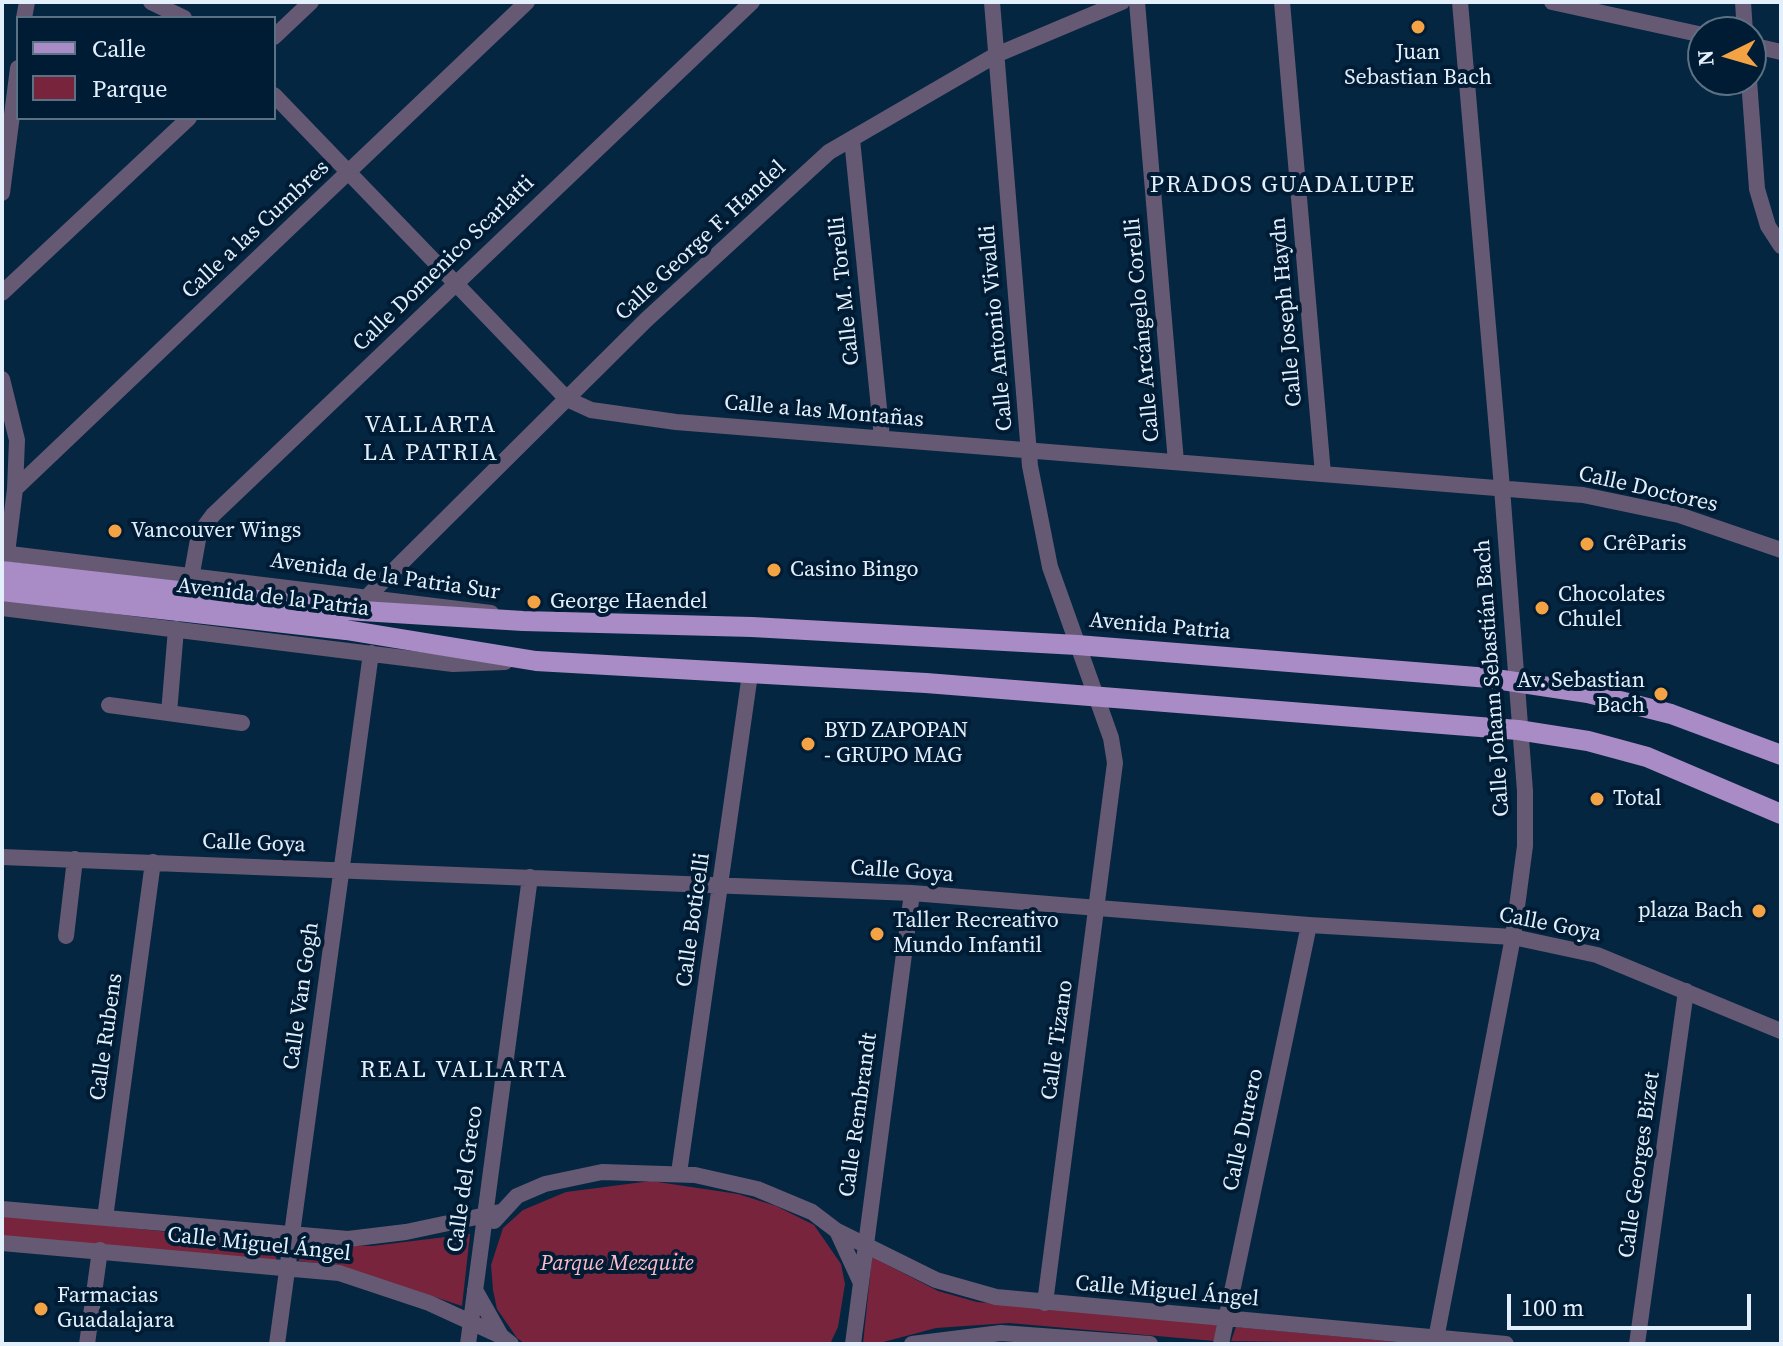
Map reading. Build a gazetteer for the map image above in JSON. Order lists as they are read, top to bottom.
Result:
{
  "streets": {
    "main road": ["Avenida de la Patria", "Avenida Patria"],
    "street": [
      "Calle a las Cumbres",
      "Calle George F. Handel",
      "Calle Domenico Scarlatti",
      "Calle M. Torelli",
      "Calle Joseph Haydn",
      "Calle Antonio Vivaldi",
      "Calle Arcángelo Corelli",
      "Calle a las Montañas",
      "Calle Doctores",
      "Avenida de la Patria Sur",
      "Calle Johann Sebastián Bach",
      "Calle Goya",
      "Calle Boticelli",
      "Calle Van Gogh",
      "Calle Rubens",
      "Calle Tizano",
      "Calle Rembrandt",
      "Calle Durero",
      "Calle Georges Bizet",
      "Calle del Greco",
      "Calle Miguel Ángel"
    ]
  },
  "crossings": [
    ["Calle a las Cumbres", "Calle a las Montañas"],
    ["Calle George F. Handel", "Calle M. Torelli"],
    ["Calle George F. Handel", "Calle Antonio Vivaldi"],
    ["Calle George F. Handel", "Calle a las Montañas"],
    ["Calle George F. Handel", "Avenida de la Patria Sur"],
    ["Calle Domenico Scarlatti", "Calle a las Montañas"],
    ["Calle Domenico Scarlatti", "Avenida de la Patria Sur"],
    ["Calle M. Torelli", "Calle a las Montañas"],
    ["Calle Joseph Haydn", "Calle a las Montañas"],
    ["Calle Antonio Vivaldi", "Calle a las Montañas"],
    ["Calle Antonio Vivaldi", "Avenida Patria"],
    ["Calle Antonio Vivaldi", "Calle Tizano"],
    ["Calle Arcángelo Corelli", "Calle a las Montañas"],
    ["Calle a las Montañas", "Calle Doctores"],
    ["Calle a las Montañas", "Calle Johann Sebastián Bach"],
    ["Calle Doctores", "Calle Johann Sebastián Bach"],
    ["Avenida de la Patria Sur", "Avenida de la Patria"],
    ["Avenida de la Patria Sur", "Avenida Patria"],
    ["Avenida de la Patria", "Avenida Patria"],
    ["Avenida Patria", "Calle Johann Sebastián Bach"],
    ["Avenida Patria", "Calle Tizano"],
    ["Calle Johann Sebastián Bach", "Calle Goya"],
    ["Calle Johann Sebastián Bach", "Calle Miguel Ángel"],
    ["Calle Goya", "Calle Boticelli"],
    ["Calle Goya", "Calle Van Gogh"],
    ["Calle Goya", "Calle Rubens"],
    ["Calle Goya", "Calle Tizano"],
    ["Calle Goya", "Calle Rembrandt"],
    ["Calle Goya", "Calle Durero"],
    ["Calle Goya", "Calle Georges Bizet"],
    ["Calle Goya", "Calle del Greco"],
    ["Calle Boticelli", "Calle Miguel Ángel"],
    ["Calle Van Gogh", "Calle Miguel Ángel"],
    ["Calle Rubens", "Calle Miguel Ángel"],
    ["Calle Tizano", "Calle Miguel Ángel"],
    ["Calle Rembrandt", "Calle Miguel Ángel"],
    ["Calle Durero", "Calle Miguel Ángel"],
    ["Calle del Greco", "Calle Miguel Ángel"]
  ],
  "districts": ["PRADOS GUADALUPE", "VALLARTA LA PATRIA", "REAL VALLARTA"],
  "parks": ["Parque Mezquite"],
  "places": [
    "Juan Sebastian Bach",
    "Vancouver Wings",
    "CrêParis",
    "Casino Bingo",
    "George Haendel",
    "Chocolates Chulel",
    "Av. Sebastian Bach",
    "BYD ZAPOPAN - GRUPO MAG",
    "Total",
    "plaza Bach",
    "Taller Recreativo Mundo Infantil",
    "Farmacias Guadalajara"
  ],
  "legend": ["Calle", "Parque"],
  "scale_bar": "100 m",
  "north": "left"
}
